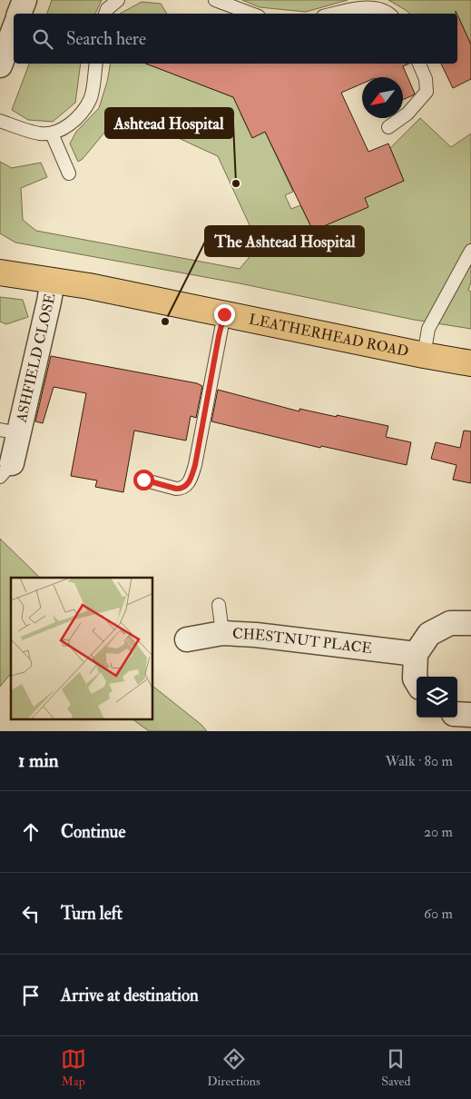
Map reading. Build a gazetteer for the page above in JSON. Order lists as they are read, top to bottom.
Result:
{
  "streets": {
    "highway": ["LEATHERHEAD ROAD"],
    "street": ["ASHFIELD CLOSE", "CHESTNUT PLACE"]
  },
  "crossings": [
    ["LEATHERHEAD ROAD", "ASHFIELD CLOSE"]
  ],
  "places": ["Ashtead Hospital", "The Ashtead Hospital"],
  "north": "bottom left",
  "page": {
    "search": "Search here",
    "heading": ["1 min", "Walk · 80 m"],
    "list": [
      ["Continue", "20 m"],
      ["Turn left", "60 m"],
      "Arrive at destination"
    ],
    "nav": ["Map", "Directions", "Saved"]
  }
}
